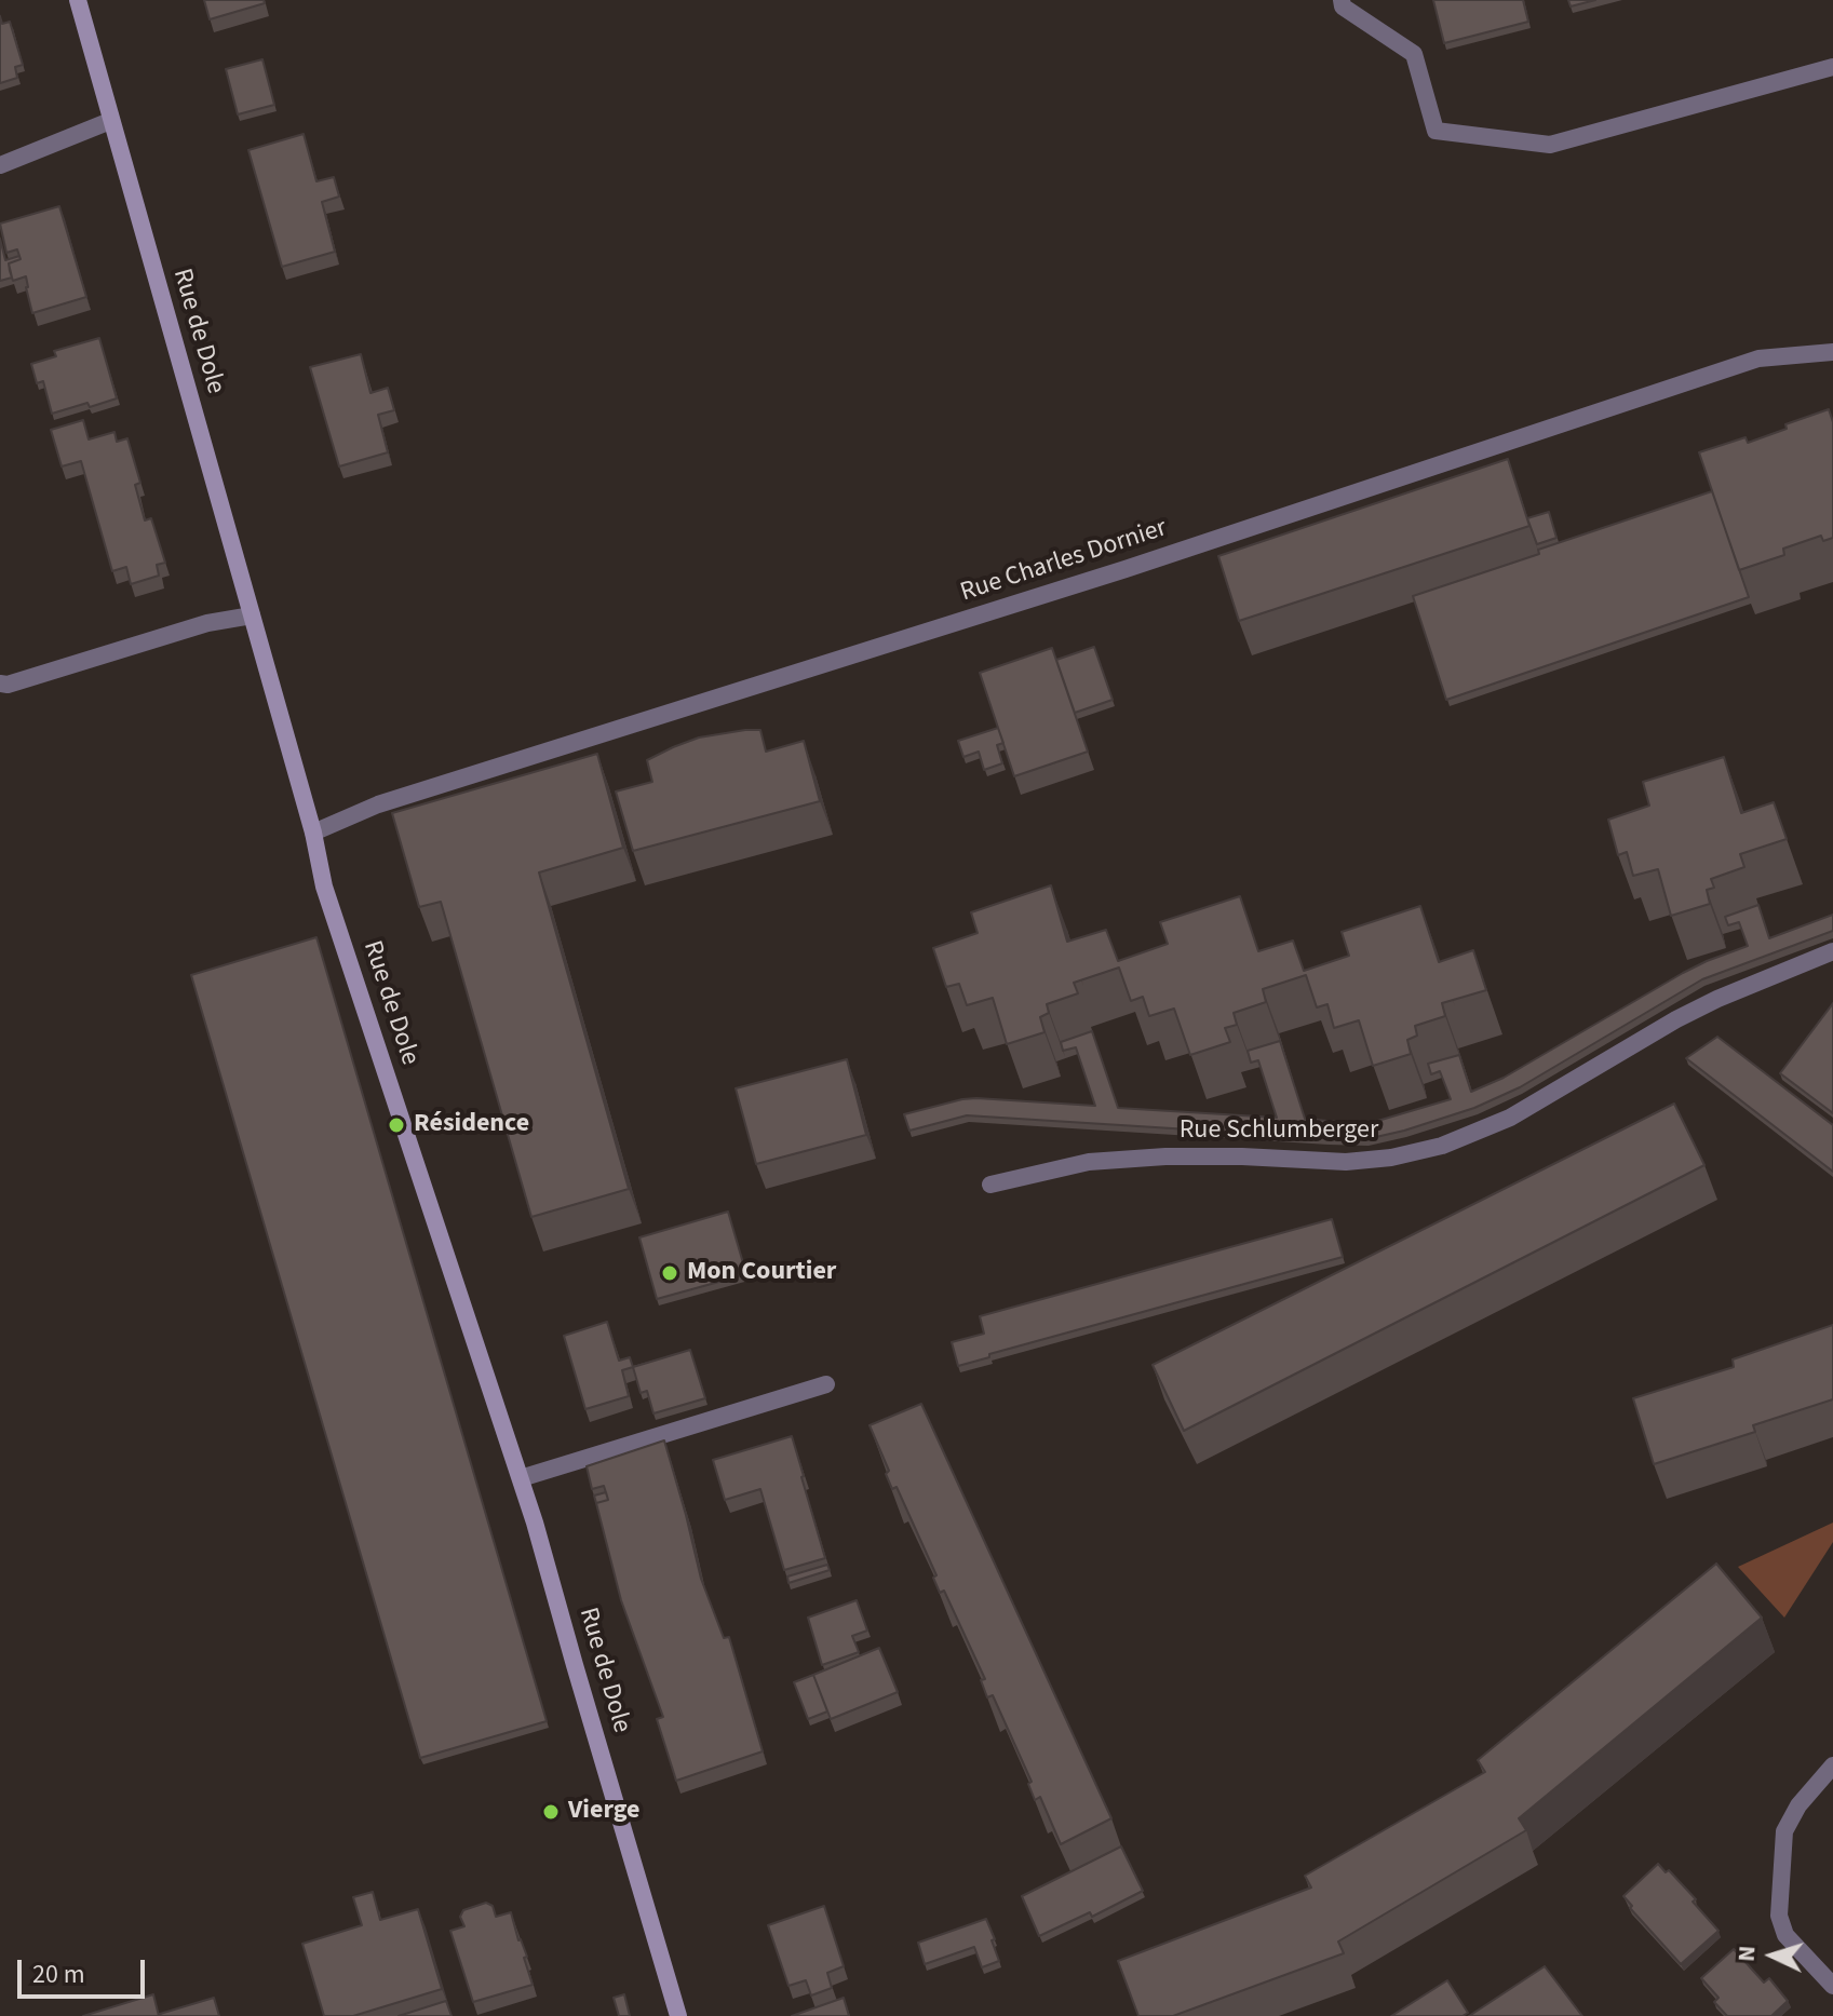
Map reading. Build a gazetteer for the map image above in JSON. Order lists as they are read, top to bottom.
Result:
{
  "streets": {
    "main road": ["Rue de Dole"],
    "street": ["Rue Charles Dornier", "Rue Schlumberger"]
  },
  "crossings": [
    ["Rue de Dole", "Rue Charles Dornier"]
  ],
  "places": ["Résidence", "Mon Courtier", "Vierge"],
  "scale_bar": "20 m",
  "north": "left"
}
